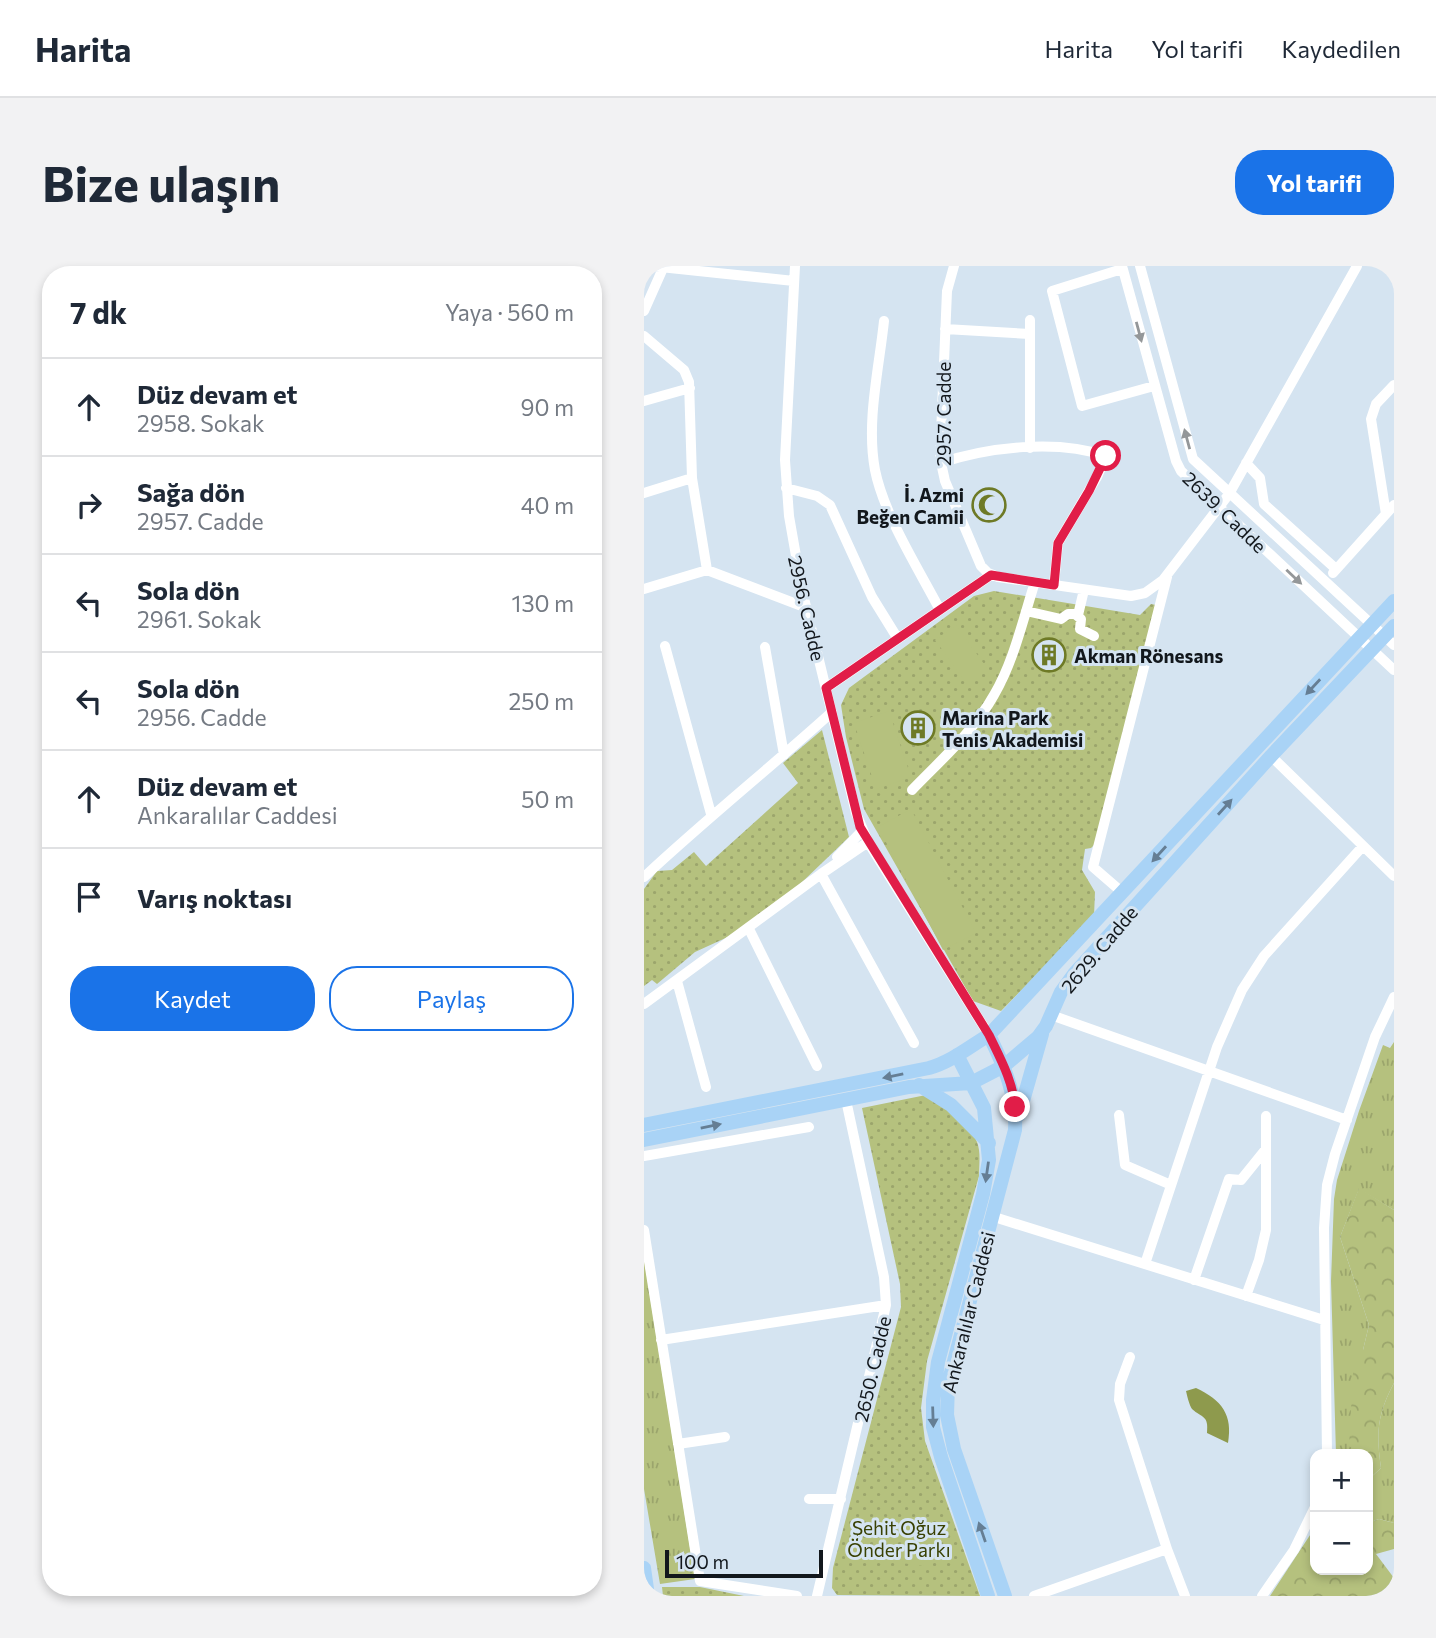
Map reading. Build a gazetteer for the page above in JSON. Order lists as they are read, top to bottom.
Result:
{
  "streets": {
    "main road": ["2629. Cadde", "Ankaralılar Caddesi"],
    "street": [
      "2957. Cadde",
      "2639. Cadde",
      "2956. Cadde",
      "2650. Cadde"
    ]
  },
  "crossings": [
    ["2639. Cadde", "2629. Cadde"],
    ["2956. Cadde", "2629. Cadde"],
    ["2956. Cadde", "Ankaralılar Caddesi"],
    ["2629. Cadde", "Ankaralılar Caddesi"],
    ["2629. Cadde", "2650. Cadde"]
  ],
  "parks": ["Şehit Oğuz Önder Parkı"],
  "places": {
    "mosque": ["İ. Azmi Beğen Camii"],
    "building": ["Akman Rönesans", "Marina Park Tenis Akademisi"]
  },
  "scale_bar": "100 m",
  "page": {
    "header": "Harita",
    "nav": ["Harita", "Yol tarifi", "Kaydedilen"],
    "buttons": [
      "Yol tarifi",
      ["Kaydet", "Paylaş"]
    ],
    "title": "Bize ulaşın",
    "heading": ["7 dk", "Yaya · 560 m"],
    "list": [
      ["Düz devam et", "2958. Sokak", "90 m"],
      ["Sağa dön", "2957. Cadde", "40 m"],
      ["Sola dön", "2961. Sokak", "130 m"],
      ["Sola dön", "2956. Cadde", "250 m"],
      ["Düz devam et", "Ankaralılar Caddesi", "50 m"],
      "Varış noktası"
    ],
    "map_buttons": ["+", "−"],
    "scale": "100 m"
  }
}
